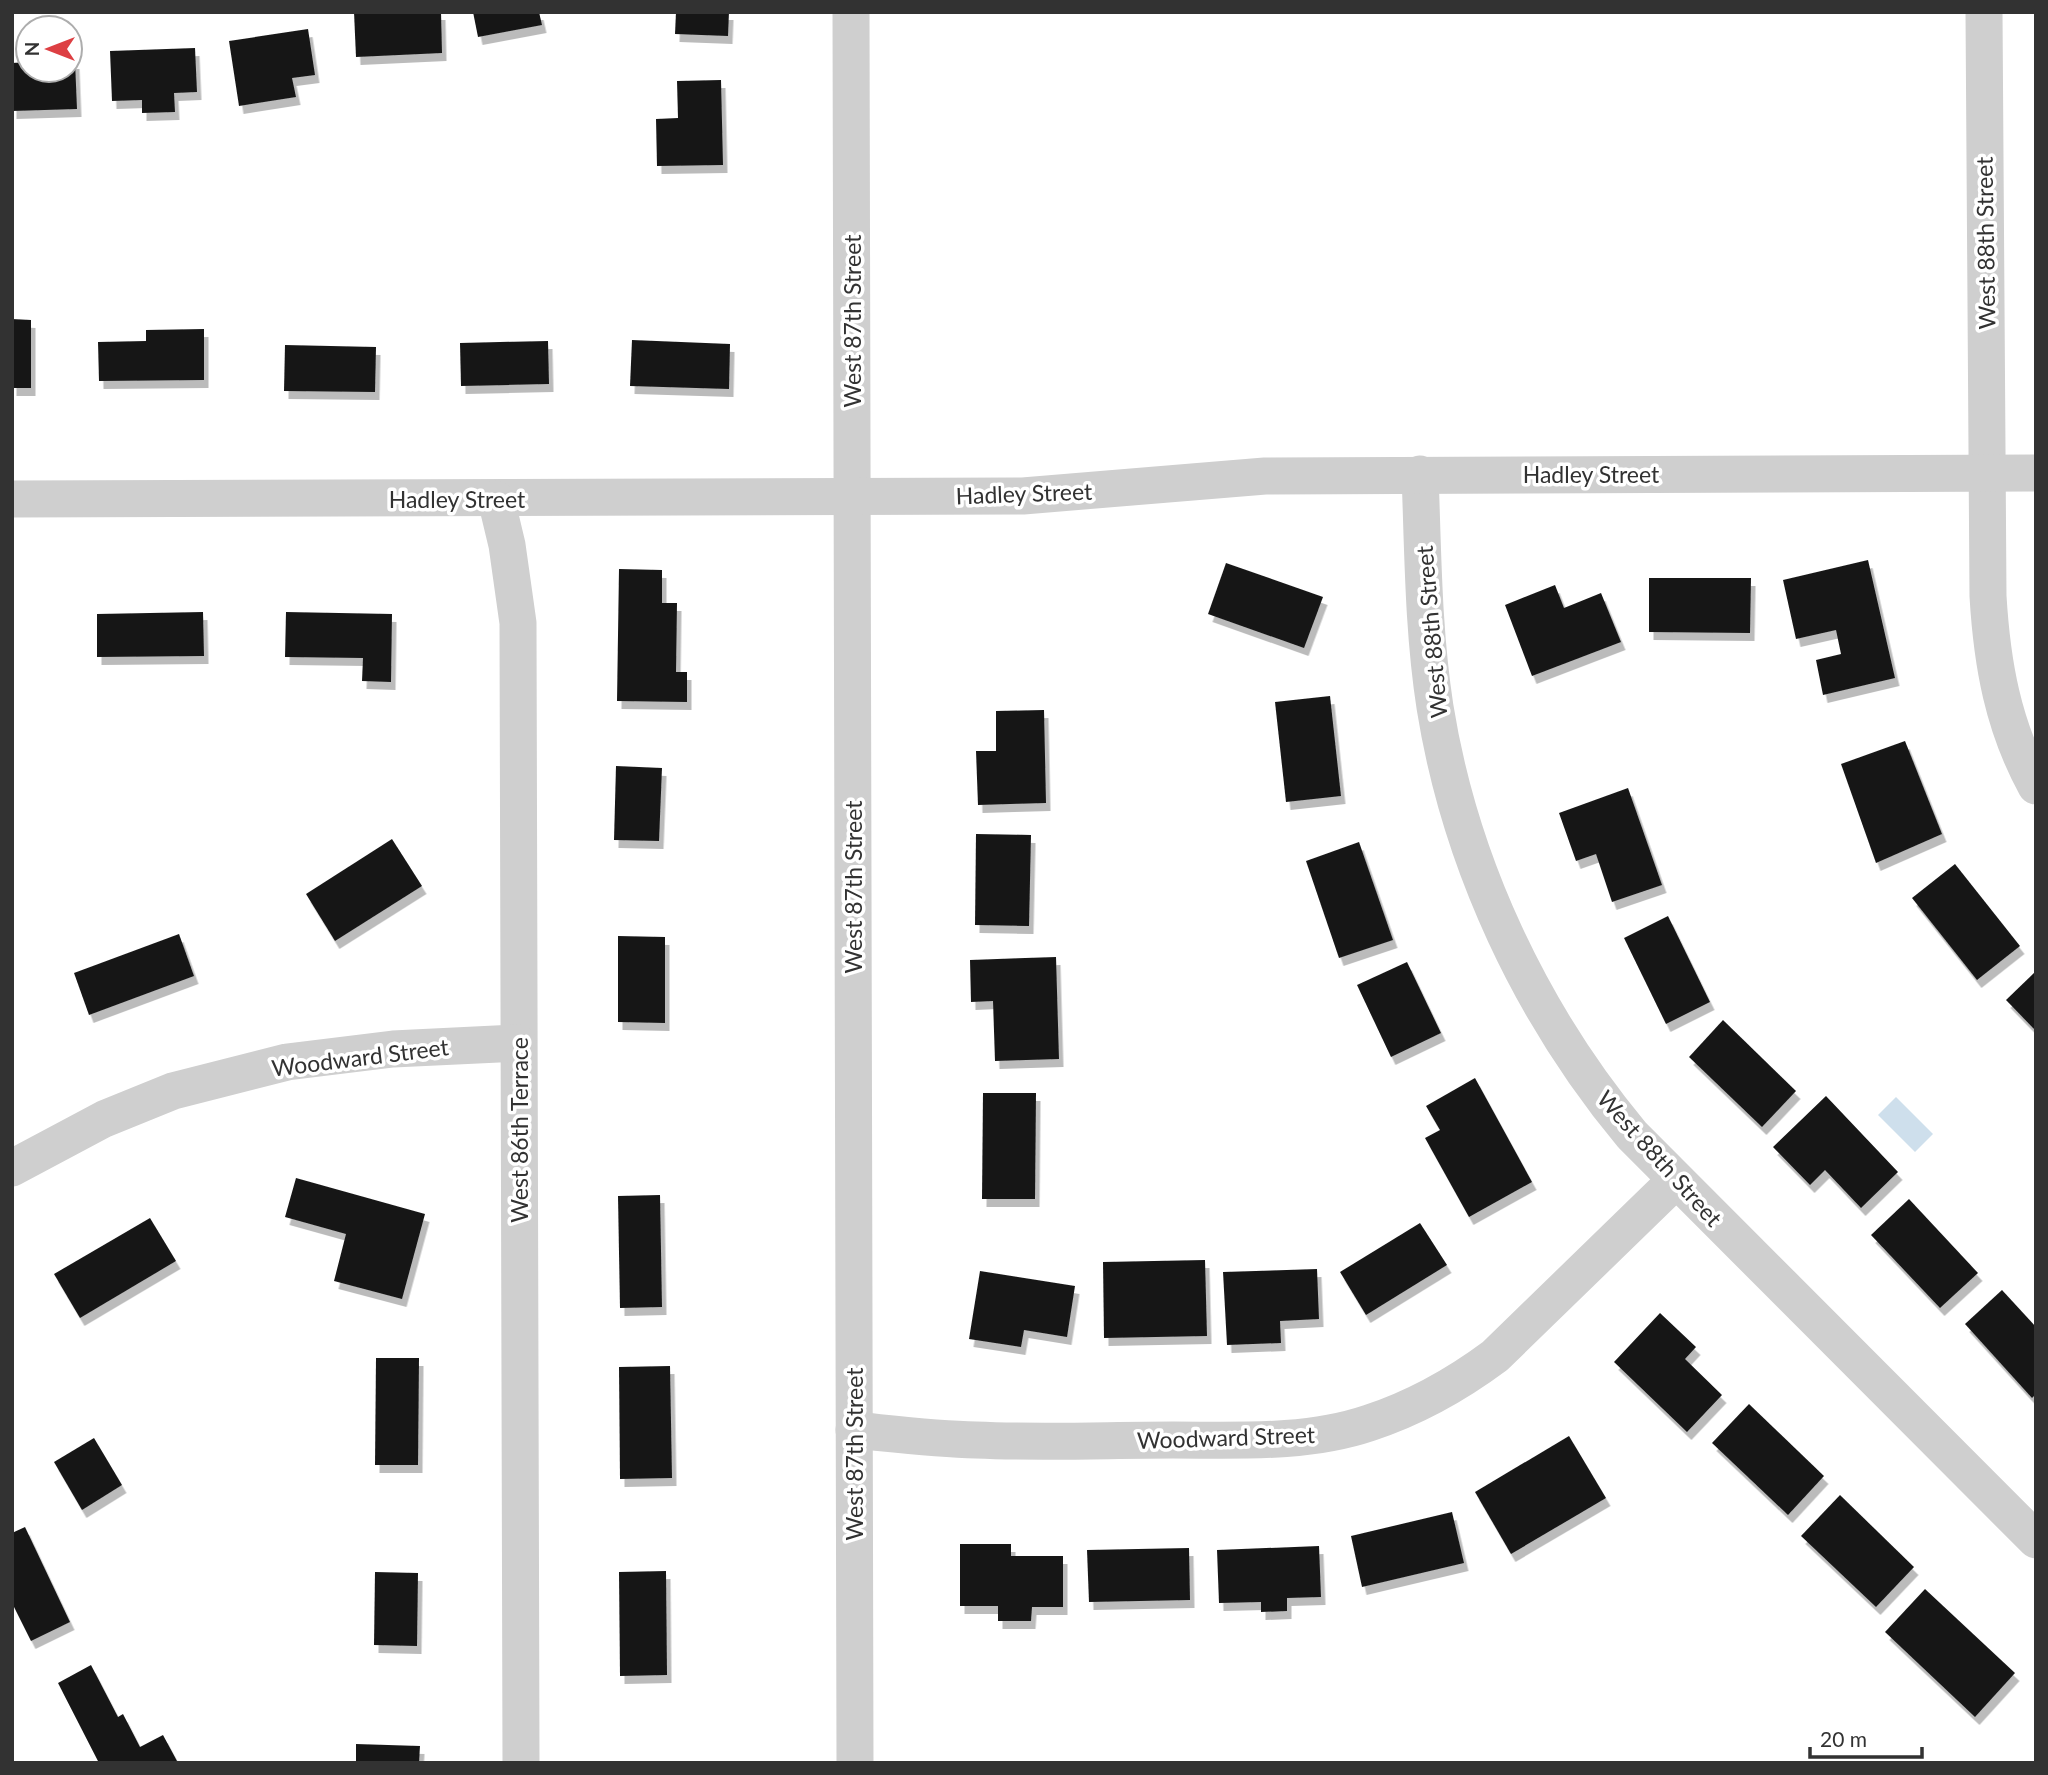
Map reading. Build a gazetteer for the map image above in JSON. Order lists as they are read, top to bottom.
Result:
{
  "streets": {
    "street": [
      "West 88th Street",
      "West 87th Street",
      "Hadley Street",
      "Woodward Street",
      "West 86th Terrace"
    ]
  },
  "crossings": [
    ["West 88th Street", "Hadley Street"],
    ["West 88th Street", "Woodward Street"],
    ["West 87th Street", "Hadley Street"],
    ["West 87th Street", "Woodward Street"],
    ["Hadley Street", "West 86th Terrace"],
    ["Woodward Street", "West 86th Terrace"]
  ],
  "scale_bar": "20 m",
  "north": "left"
}
